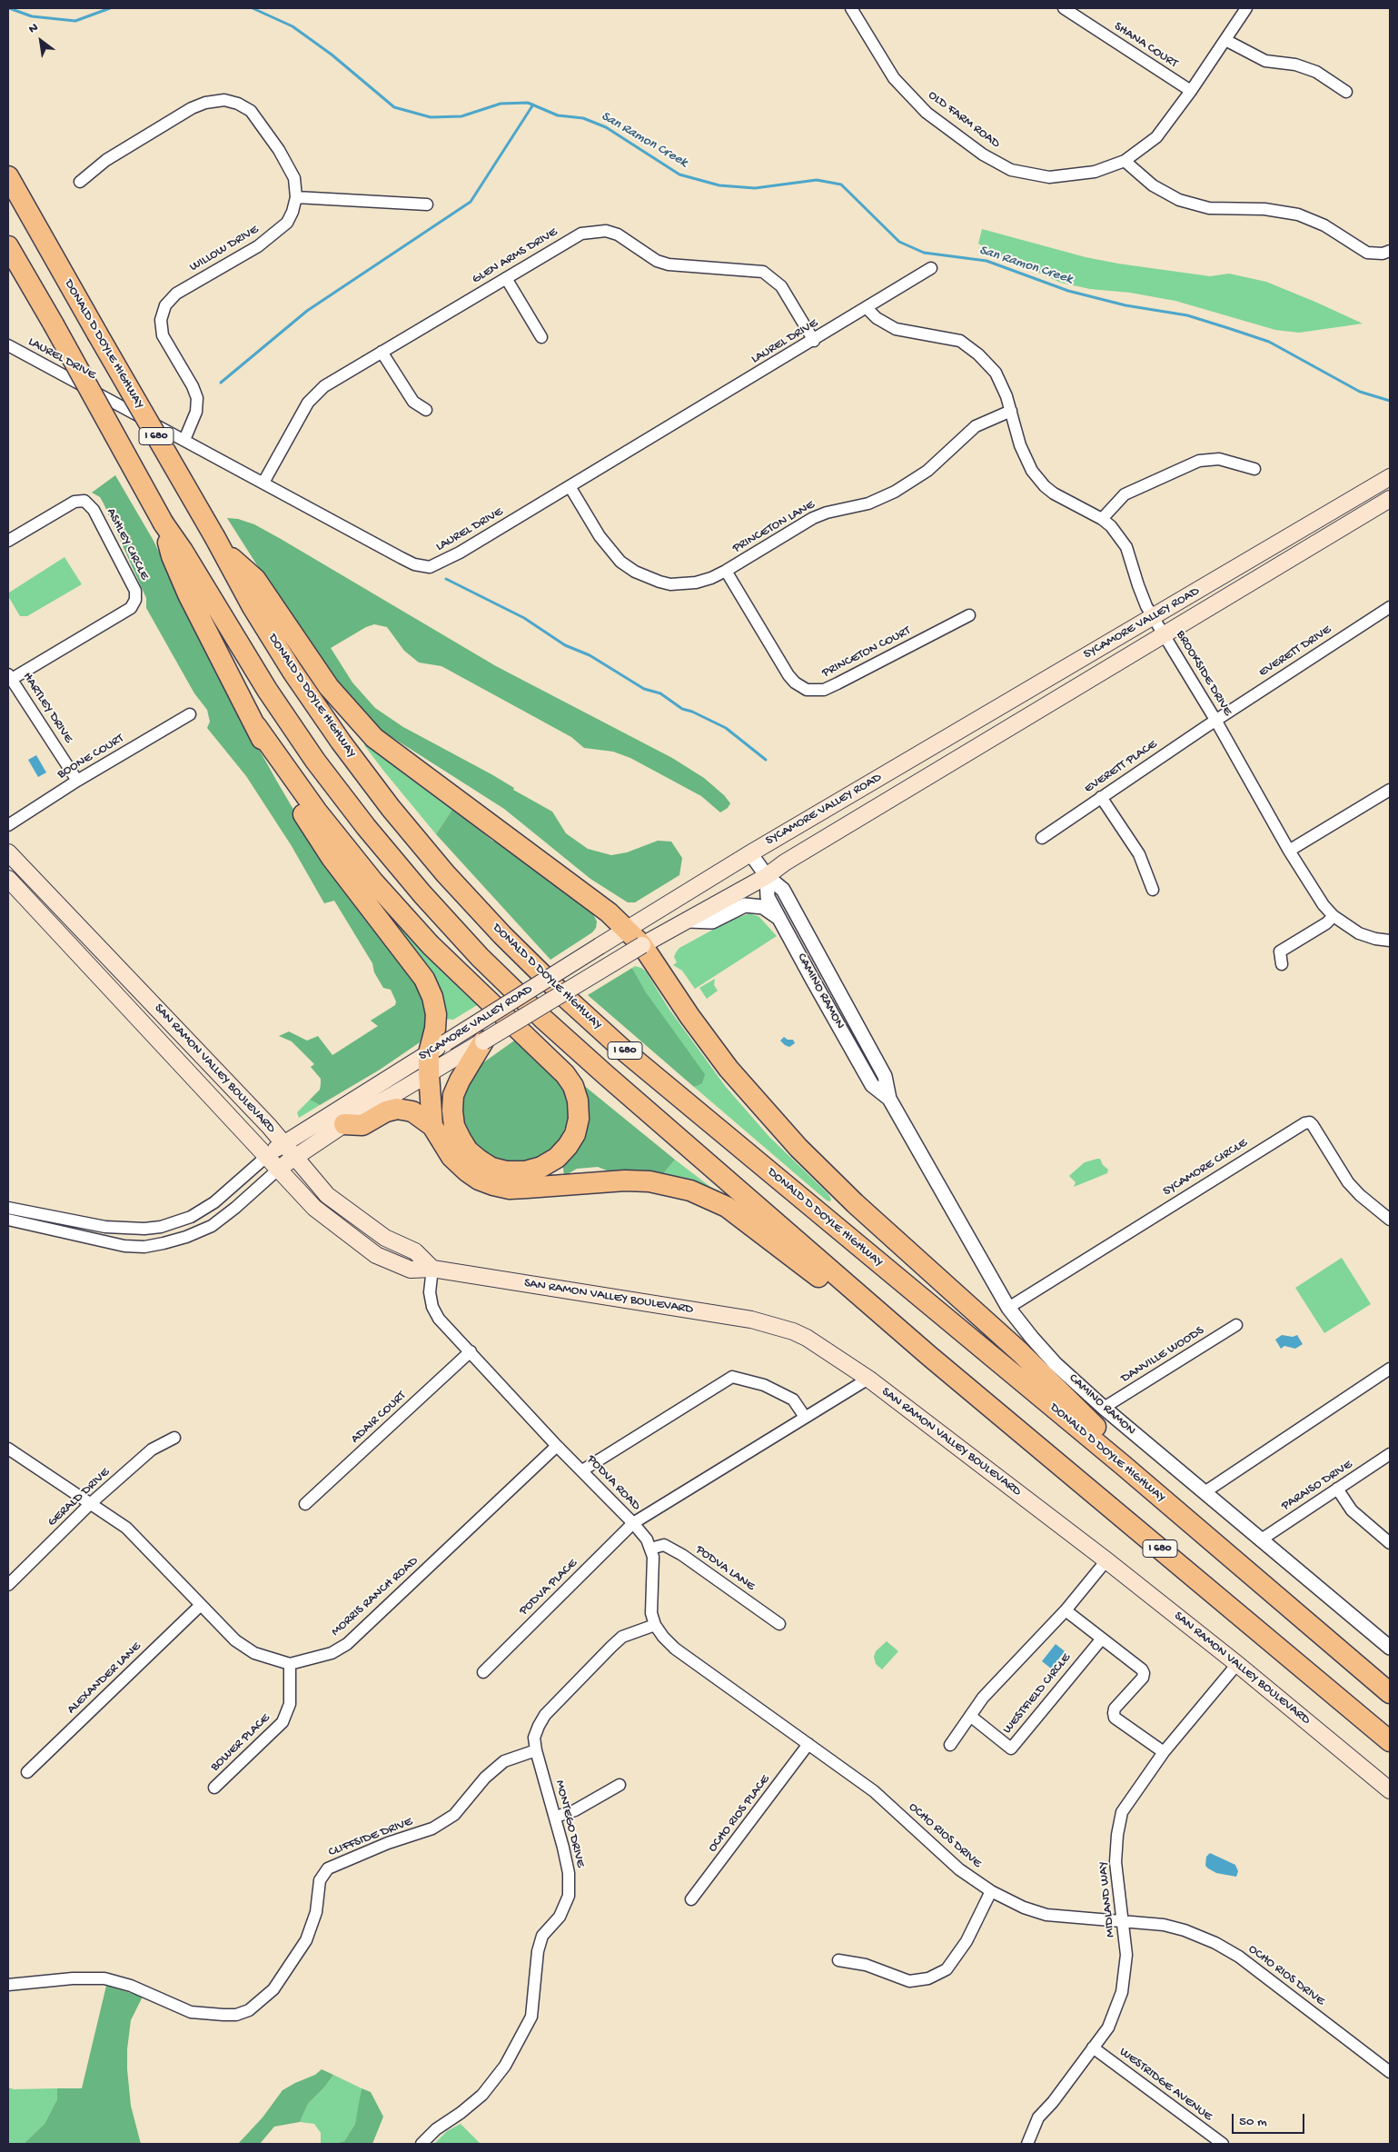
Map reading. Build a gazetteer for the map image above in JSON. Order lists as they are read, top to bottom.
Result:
{
  "streets": {
    "highway": ["DONALD D DOYLE HIGHWAY", "I 680"],
    "main road": ["SYCAMORE VALLEY ROAD", "SAN RAMON VALLEY BOULEVARD"],
    "street": [
      "SHANA COURT",
      "OLD FARM ROAD",
      "WILLOW DRIVE",
      "GLEN ARMS DRIVE",
      "LAUREL DRIVE",
      "PRINCETON LANE",
      "ASHLEY CIRCLE",
      "EVERETT DRIVE",
      "PRINCETON COURT",
      "BROOKSIDE DRIVE",
      "HARTLEY DRIVE",
      "BOONE COURT",
      "EVERETT PLACE",
      "CAMINO RAMON",
      "SYCAMORE CIRCLE",
      "DANVILLE WOODS",
      "ADAIR COURT",
      "PODVA ROAD",
      "PARAISO DRIVE",
      "GERALD DRIVE",
      "PODVA LANE",
      "PODVA PLACE",
      "MORRIS RANCH ROAD",
      "ALEXANDER LANE",
      "WESTFIELD CIRCLE",
      "BOWER PLACE",
      "OCHO RIOS PLACE",
      "MONTEGO DRIVE",
      "OCHO RIOS DRIVE",
      "CLIFFSIDE DRIVE",
      "MIDLAND WAY",
      "WESTRIDGE AVENUE"
    ]
  },
  "crossings": [
    ["SHANA COURT", "OLD FARM ROAD"],
    ["WILLOW DRIVE", "LAUREL DRIVE"],
    ["GLEN ARMS DRIVE", "LAUREL DRIVE"],
    ["LAUREL DRIVE", "PRINCETON LANE"],
    ["LAUREL DRIVE", "BROOKSIDE DRIVE"],
    ["PRINCETON LANE", "PRINCETON COURT"],
    ["PRINCETON LANE", "BROOKSIDE DRIVE"],
    ["ASHLEY CIRCLE", "HARTLEY DRIVE"],
    ["SYCAMORE VALLEY ROAD", "BROOKSIDE DRIVE"],
    ["SYCAMORE VALLEY ROAD", "CAMINO RAMON"],
    ["SYCAMORE VALLEY ROAD", "SAN RAMON VALLEY BOULEVARD"],
    ["EVERETT DRIVE", "BROOKSIDE DRIVE"],
    ["EVERETT DRIVE", "EVERETT PLACE"],
    ["BROOKSIDE DRIVE", "EVERETT PLACE"],
    ["HARTLEY DRIVE", "BOONE COURT"],
    ["CAMINO RAMON", "SYCAMORE CIRCLE"],
    ["CAMINO RAMON", "DANVILLE WOODS"],
    ["CAMINO RAMON", "PARAISO DRIVE"],
    ["SAN RAMON VALLEY BOULEVARD", "PODVA ROAD"],
    ["SAN RAMON VALLEY BOULEVARD", "MIDLAND WAY"],
    ["ADAIR COURT", "PODVA ROAD"],
    ["PODVA ROAD", "PODVA PLACE"],
    ["PODVA ROAD", "MORRIS RANCH ROAD"],
    ["MORRIS RANCH ROAD", "BOWER PLACE"],
    ["OCHO RIOS PLACE", "OCHO RIOS DRIVE"],
    ["MONTEGO DRIVE", "OCHO RIOS DRIVE"],
    ["MONTEGO DRIVE", "CLIFFSIDE DRIVE"],
    ["OCHO RIOS DRIVE", "MIDLAND WAY"],
    ["MIDLAND WAY", "WESTRIDGE AVENUE"]
  ],
  "water": ["San Ramon Creek"],
  "scale_bar": "50 m",
  "north": "top left"
}
